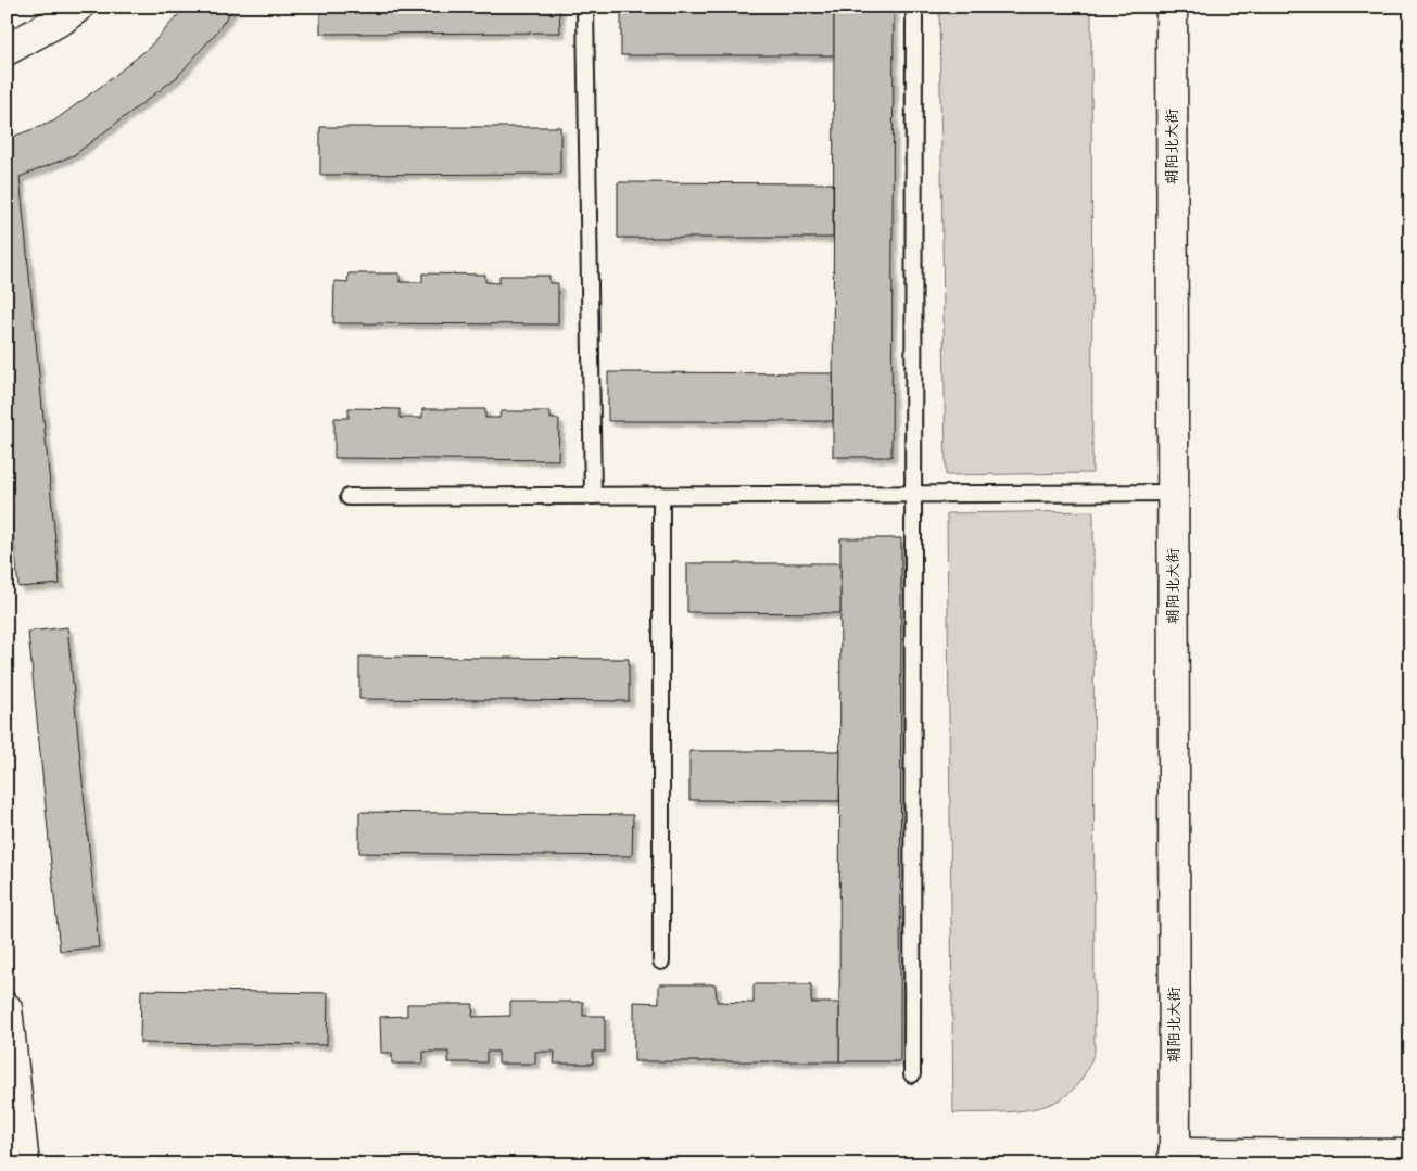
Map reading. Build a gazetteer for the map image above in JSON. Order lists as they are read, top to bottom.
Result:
{
  "streets": {
    "main road": ["朝阳北大街"]
  }
}
